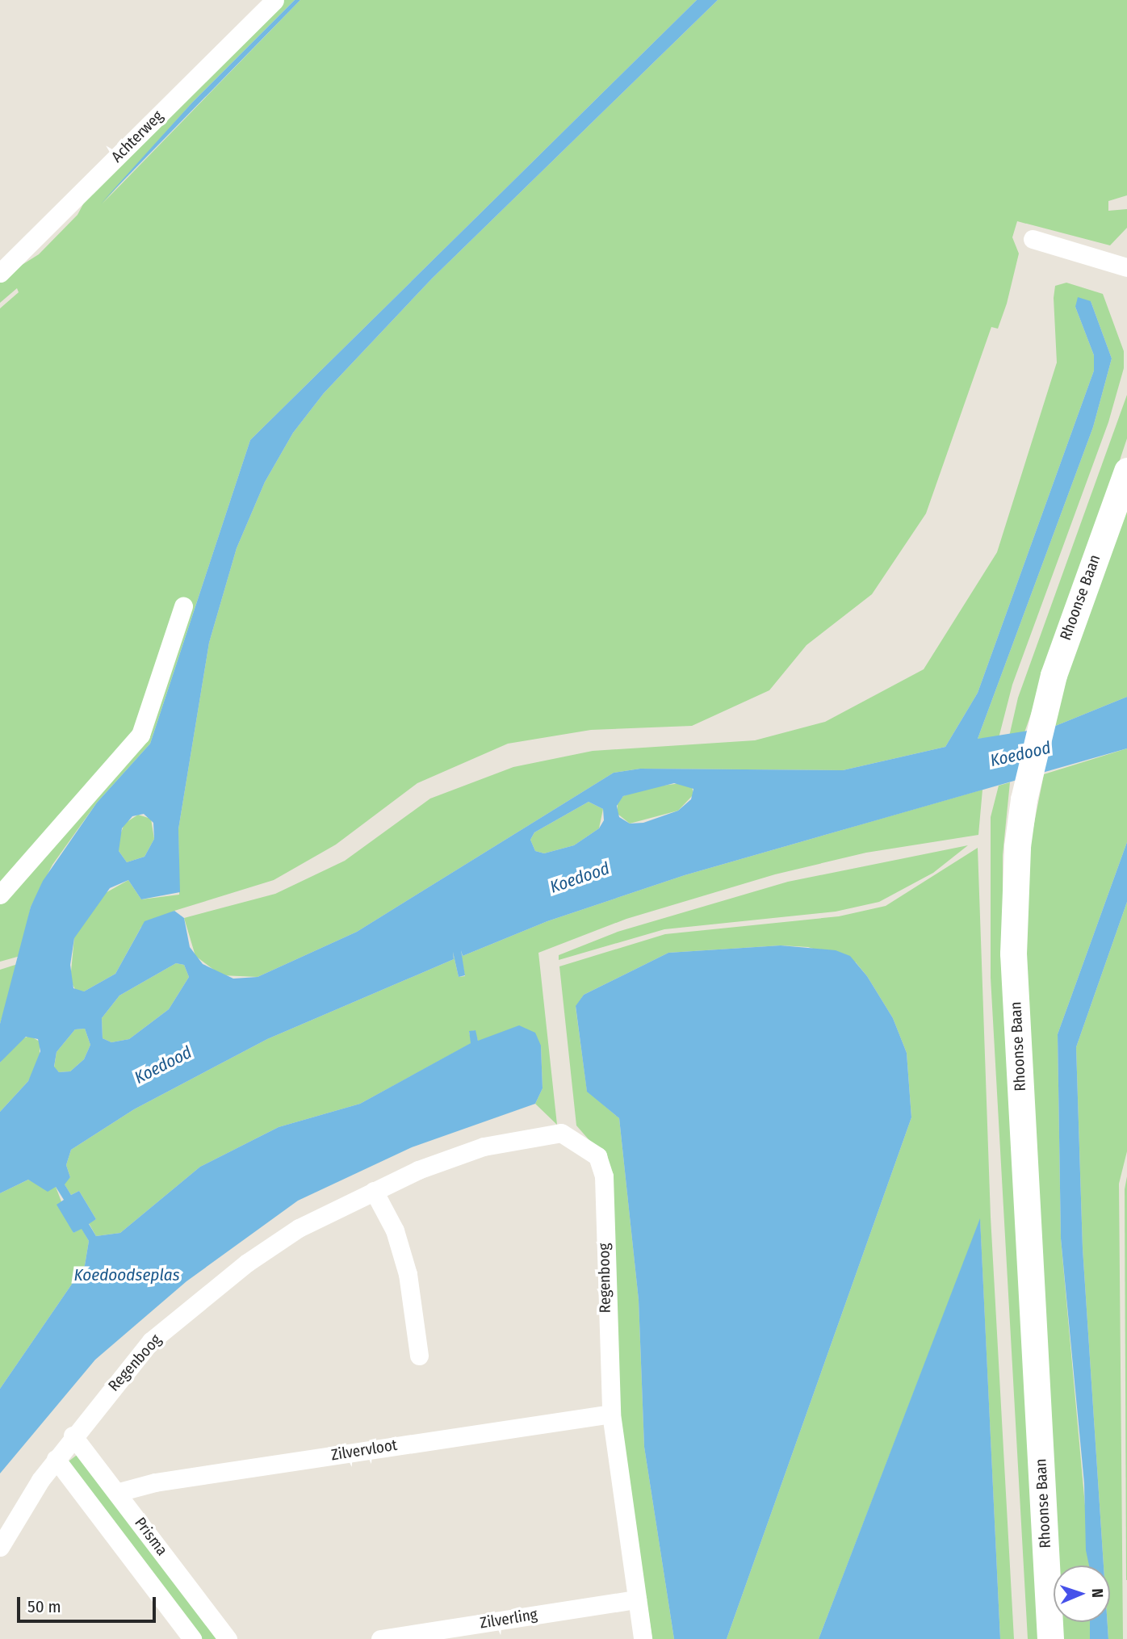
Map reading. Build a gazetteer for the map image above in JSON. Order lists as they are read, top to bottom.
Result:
{
  "streets": {
    "main road": ["Rhoonse Baan"],
    "street": [
      "Achterweg",
      "Regenboog",
      "Zilvervloot",
      "Prisma",
      "Zilverling"
    ]
  },
  "crossings": [
    ["Regenboog", "Zilvervloot"],
    ["Regenboog", "Prisma"],
    ["Regenboog", "Zilverling"],
    ["Zilvervloot", "Prisma"]
  ],
  "water": ["Koedood", "Koedoodseplas"],
  "scale_bar": "50 m",
  "north": "right"
}
